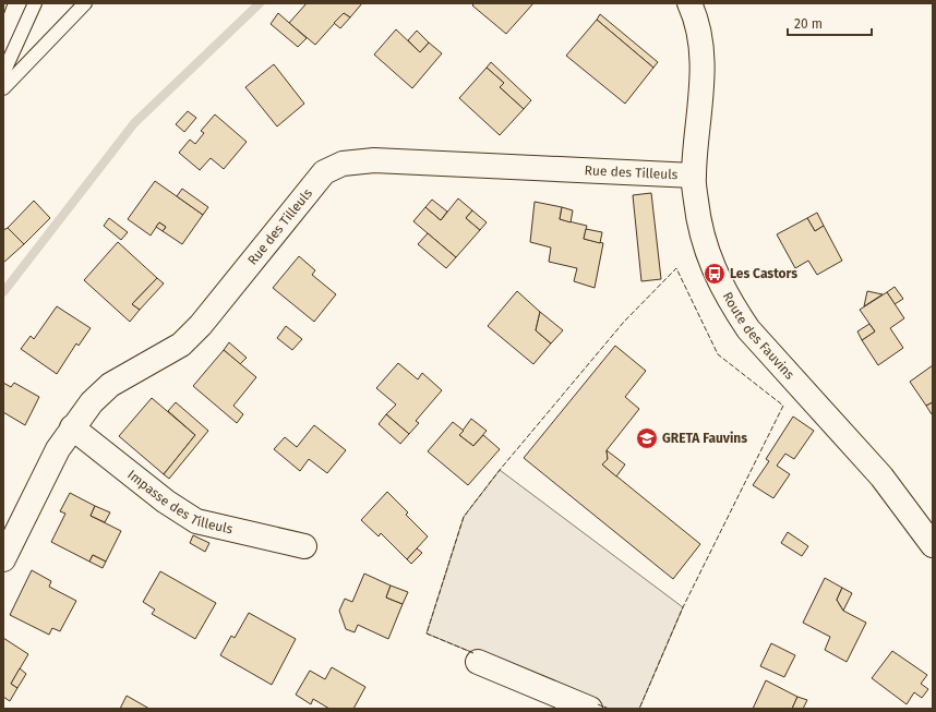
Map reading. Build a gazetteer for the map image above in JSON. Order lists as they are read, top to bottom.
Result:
{
  "streets": {
    "street": ["Rue des Tilleuls", "Route des Fauvins", "Impasse des Tilleuls"]
  },
  "crossings": [
    ["Rue des Tilleuls", "Route des Fauvins"],
    ["Rue des Tilleuls", "Impasse des Tilleuls"]
  ],
  "places": {
    "bus stop": ["Les Castors"],
    "school or university": ["GRETA Fauvins"]
  },
  "scale_bar": "20 m"
}
